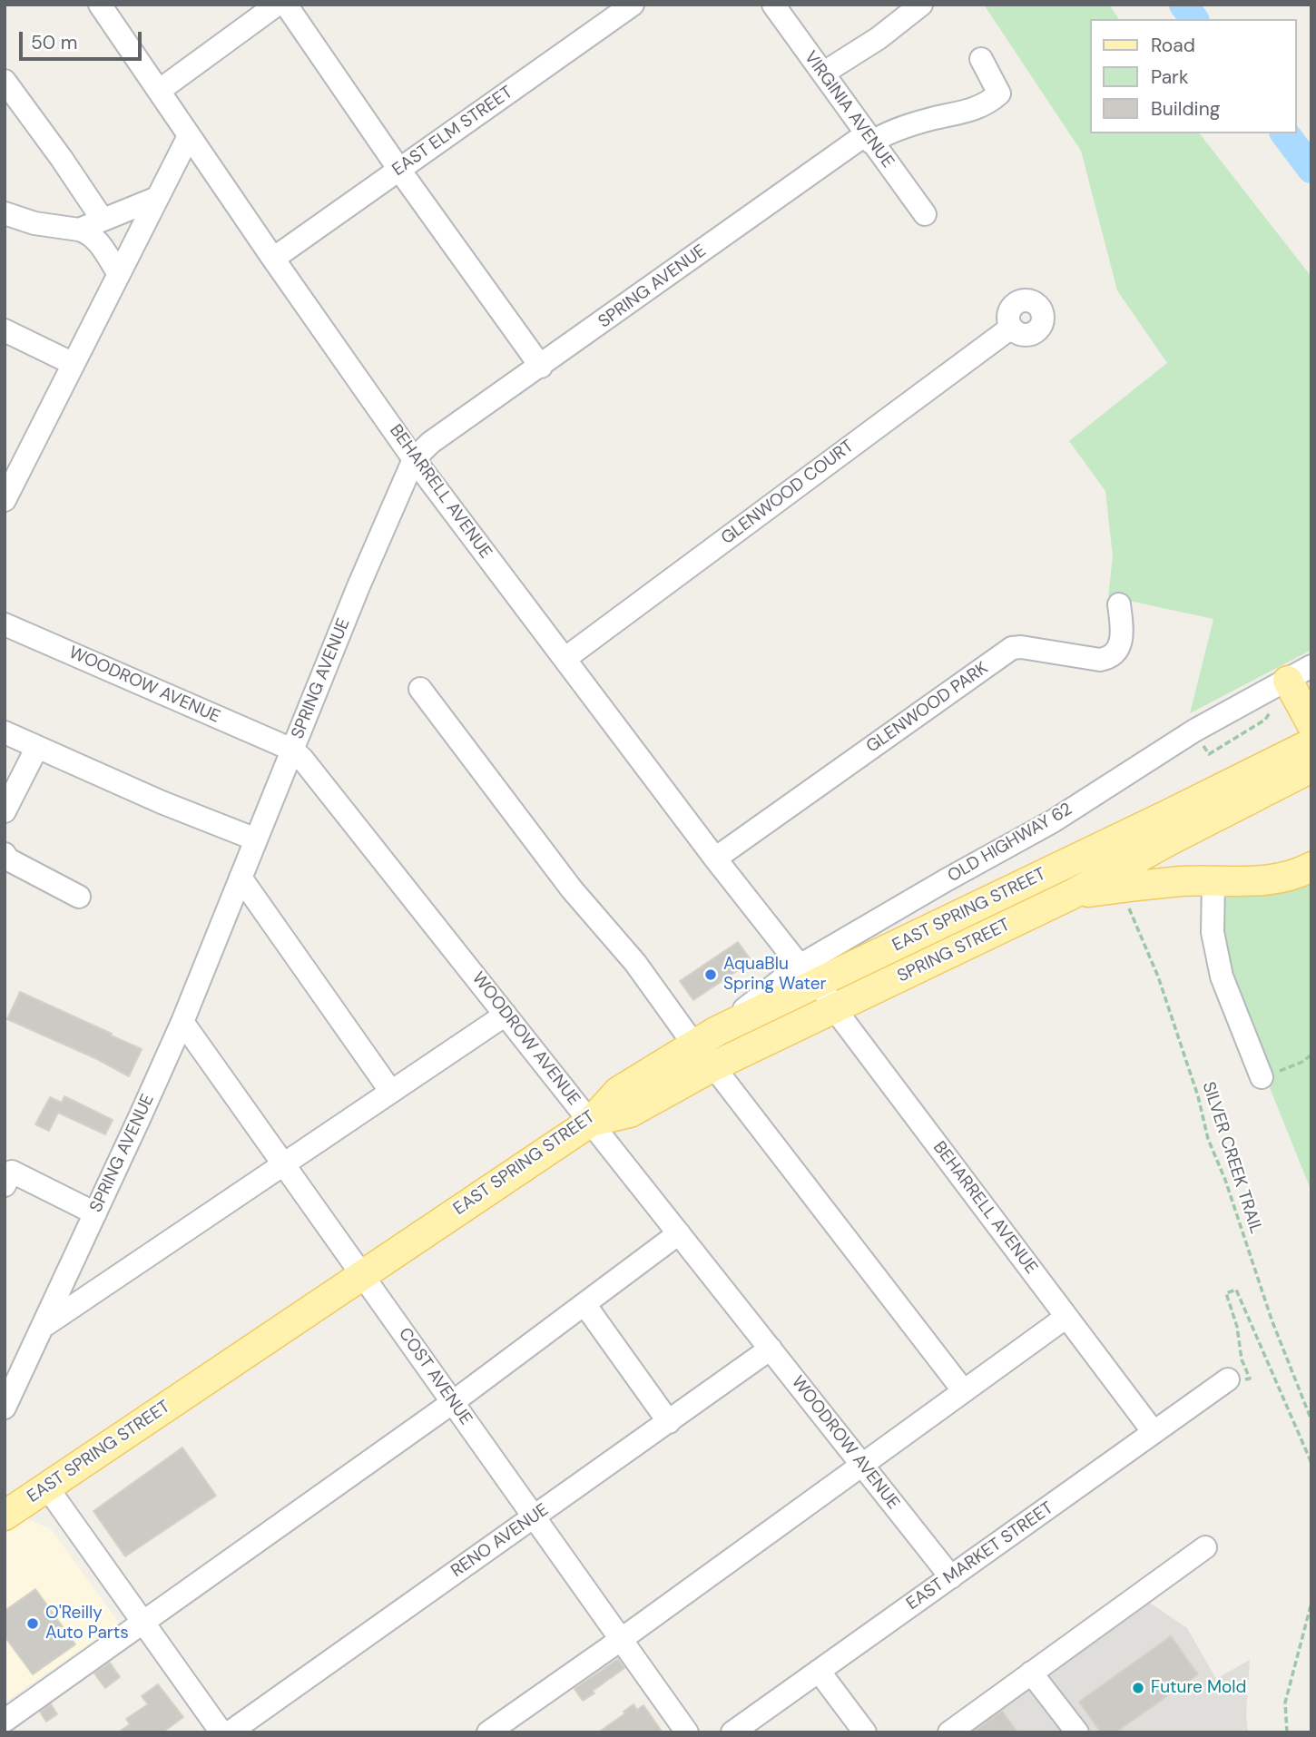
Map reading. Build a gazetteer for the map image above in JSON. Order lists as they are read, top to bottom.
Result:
{
  "streets": {
    "main road": ["EAST SPRING STREET", "SPRING STREET"],
    "street": [
      "VIRGINIA AVENUE",
      "EAST ELM STREET",
      "SPRING AVENUE",
      "BEHARRELL AVENUE",
      "GLENWOOD COURT",
      "WOODROW AVENUE",
      "GLENWOOD PARK",
      "OLD HIGHWAY 62",
      "COST AVENUE",
      "RENO AVENUE",
      "EAST MARKET STREET"
    ],
    "path": ["SILVER CREEK TRAIL"]
  },
  "crossings": [
    ["VIRGINIA AVENUE", "SPRING AVENUE"],
    ["EAST ELM STREET", "BEHARRELL AVENUE"],
    ["SPRING AVENUE", "BEHARRELL AVENUE"],
    ["SPRING AVENUE", "WOODROW AVENUE"],
    ["SPRING AVENUE", "COST AVENUE"],
    ["BEHARRELL AVENUE", "GLENWOOD COURT"],
    ["BEHARRELL AVENUE", "GLENWOOD PARK"],
    ["BEHARRELL AVENUE", "OLD HIGHWAY 62"],
    ["BEHARRELL AVENUE", "EAST SPRING STREET"],
    ["BEHARRELL AVENUE", "SPRING STREET"],
    ["BEHARRELL AVENUE", "EAST MARKET STREET"],
    ["WOODROW AVENUE", "EAST SPRING STREET"],
    ["WOODROW AVENUE", "SPRING STREET"],
    ["WOODROW AVENUE", "RENO AVENUE"],
    ["WOODROW AVENUE", "EAST MARKET STREET"],
    ["OLD HIGHWAY 62", "EAST SPRING STREET"],
    ["EAST SPRING STREET", "SPRING STREET"],
    ["EAST SPRING STREET", "COST AVENUE"],
    ["COST AVENUE", "RENO AVENUE"]
  ],
  "places": ["AquaBlu Spring Water", "O'Reilly Auto Parts", "Future Mold"],
  "legend": ["Road", "Park", "Building"],
  "scale_bar": "50 m"
}
